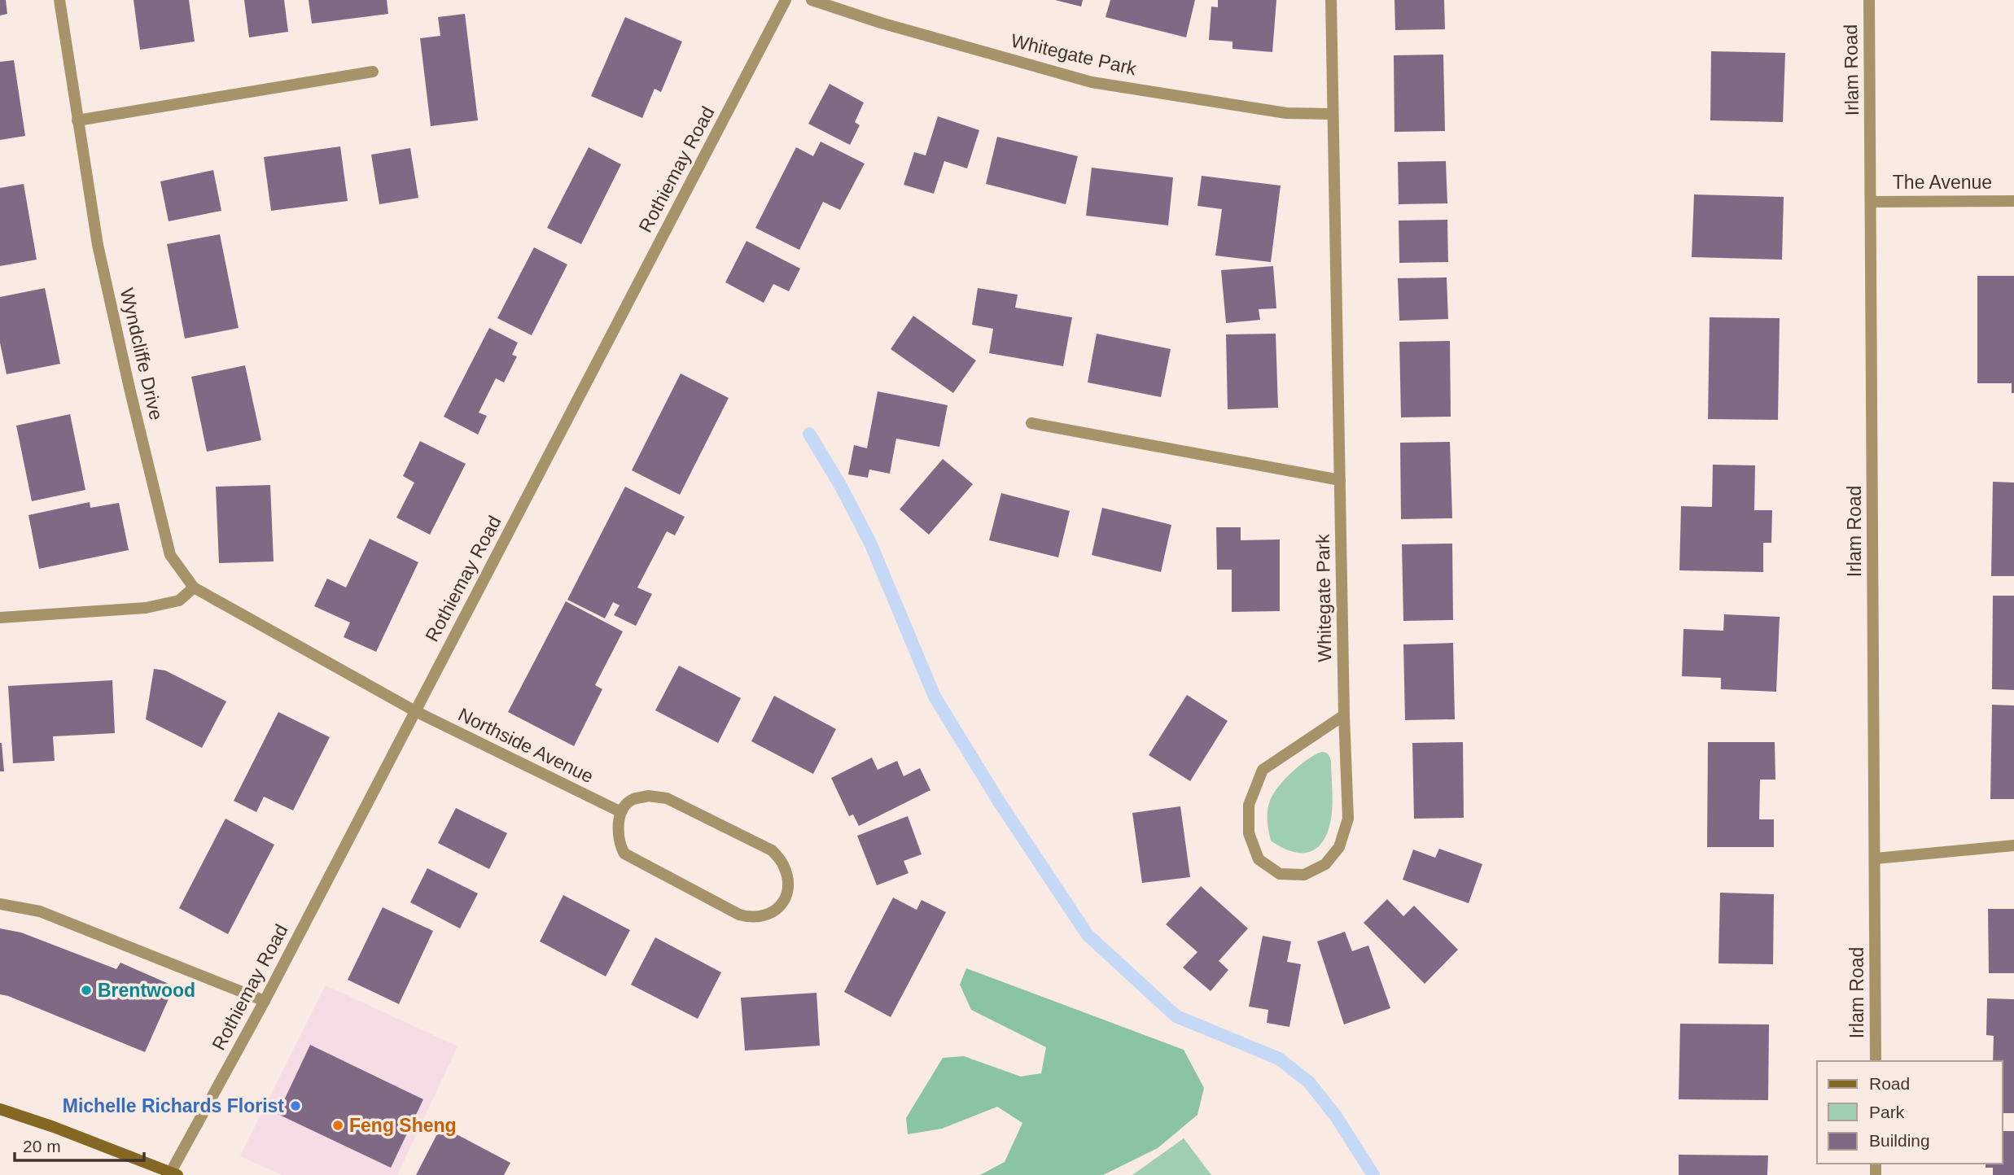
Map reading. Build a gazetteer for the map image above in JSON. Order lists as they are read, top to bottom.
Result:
{
  "streets": {
    "street": [
      "Whitegate Park",
      "Irlam Road",
      "Rothiemay Road",
      "The Avenue",
      "Wyndcliffe Drive",
      "Northside Avenue"
    ]
  },
  "crossings": [
    ["Irlam Road", "The Avenue"],
    ["Rothiemay Road", "Wyndcliffe Drive"],
    ["Rothiemay Road", "Northside Avenue"],
    ["Wyndcliffe Drive", "Northside Avenue"]
  ],
  "places": ["Brentwood", "Michelle Richards Florist", "Feng Sheng"],
  "legend": ["Road", "Park", "Building"],
  "scale_bar": "20 m"
}
